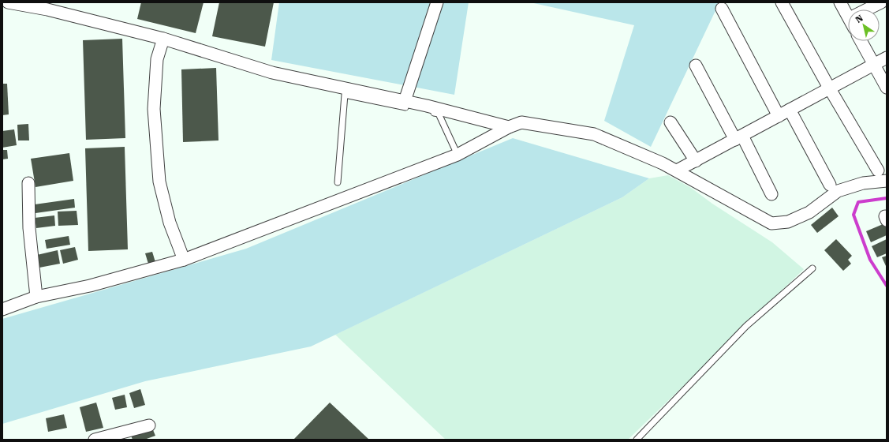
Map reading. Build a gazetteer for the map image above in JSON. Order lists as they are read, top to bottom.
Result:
{
  "north": "top left"
}
